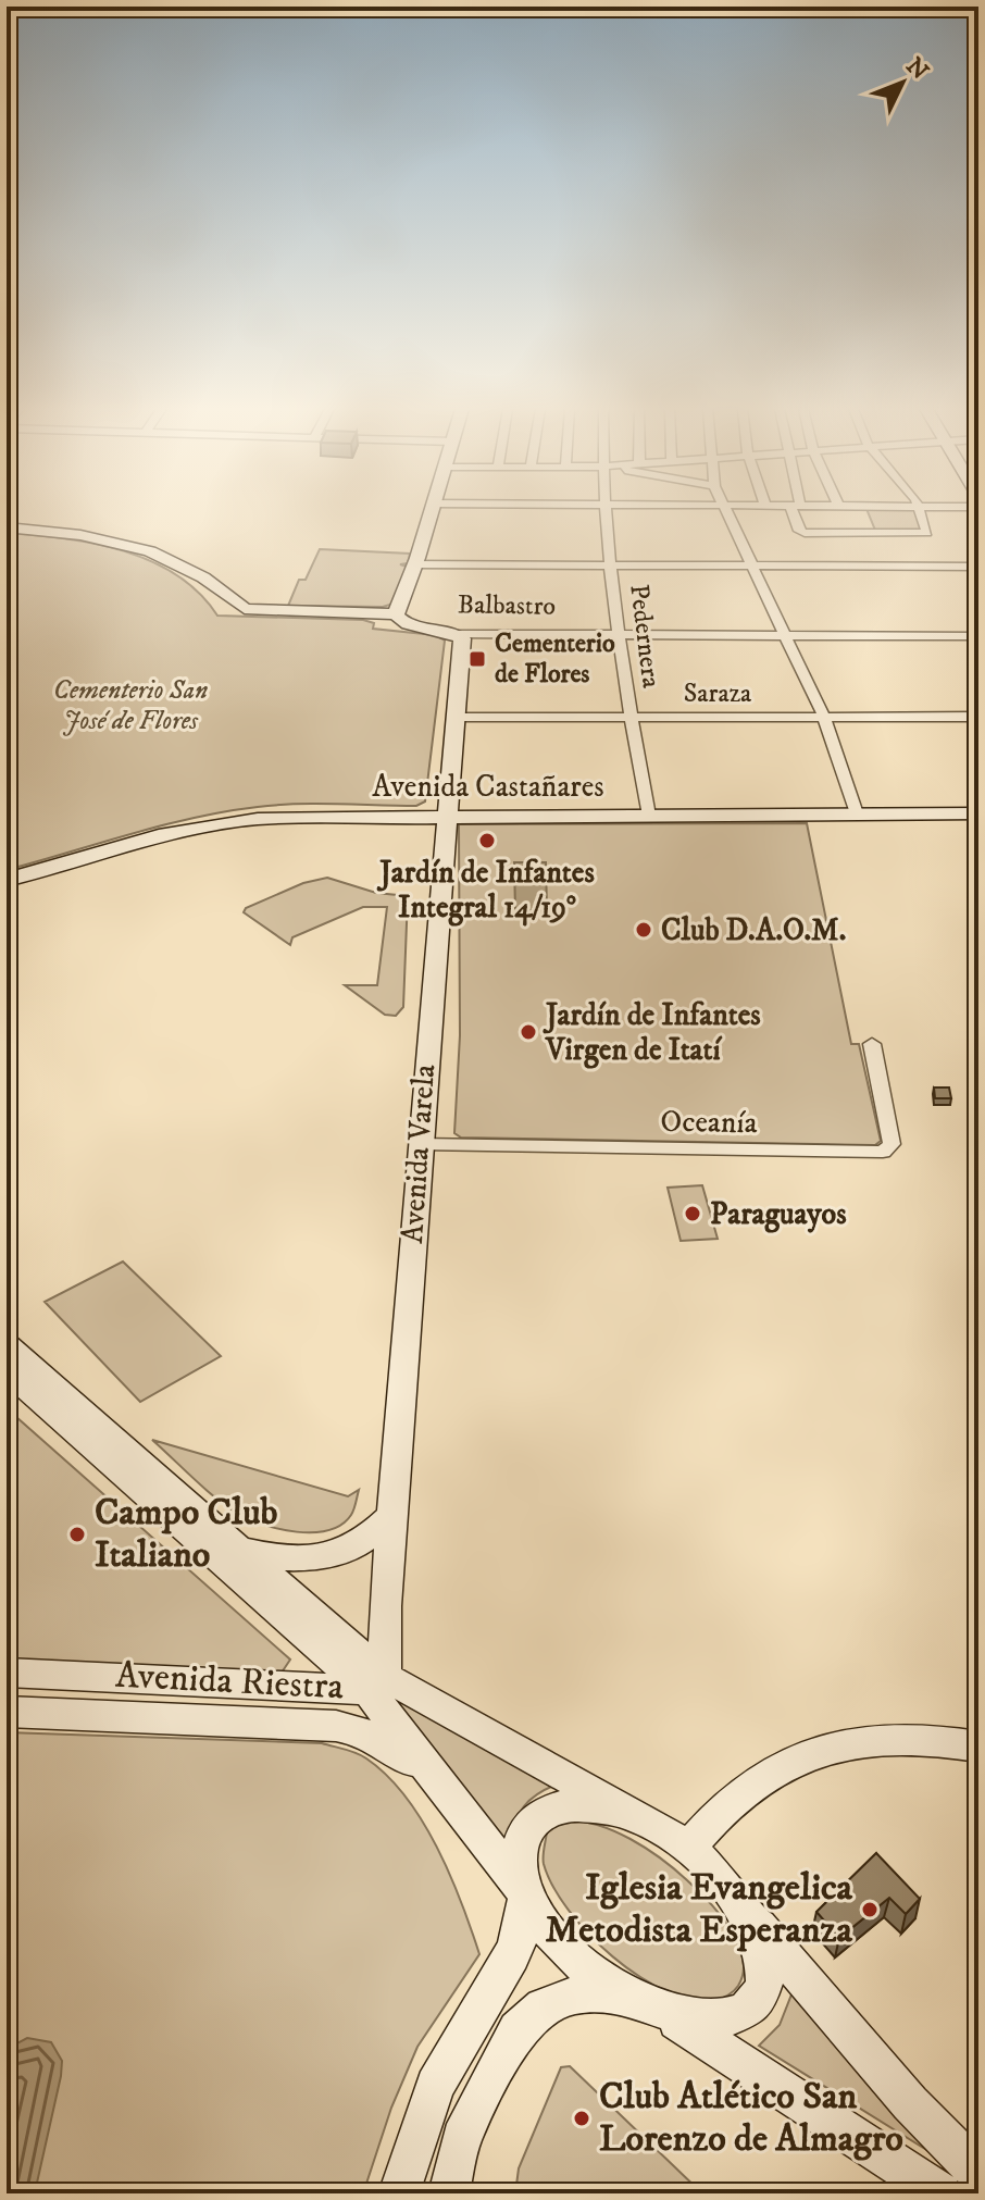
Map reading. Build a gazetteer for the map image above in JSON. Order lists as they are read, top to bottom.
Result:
{
  "streets": {
    "main road": [
      "Balbastro",
      "Avenida Castañares",
      "Avenida Varela",
      "Avenida Riestra"
    ],
    "street": ["Pedernera", "Saraza", "Oceanía"]
  },
  "crossings": [
    ["Balbastro", "Pedernera"],
    ["Balbastro", "Avenida Varela"],
    ["Pedernera", "Saraza"],
    ["Pedernera", "Avenida Castañares"],
    ["Saraza", "Avenida Varela"],
    ["Avenida Castañares", "Avenida Varela"],
    ["Oceanía", "Avenida Varela"],
    ["Avenida Varela", "Avenida Riestra"]
  ],
  "parks": ["Cementerio San José de Flores"],
  "places": {
    "transit": ["Cementerio de Flores"],
    "other": [
      "Jardín de Infantes Integral 14/19°",
      "Club D.A.O.M.",
      "Jardín de Infantes Virgen de Itatí",
      "Paraguayos",
      "Campo Club Italiano",
      "Iglesia Evangelica Metodista Esperanza",
      "Club Atlético San Lorenzo de Almagro"
    ]
  },
  "north": "top right"
}
